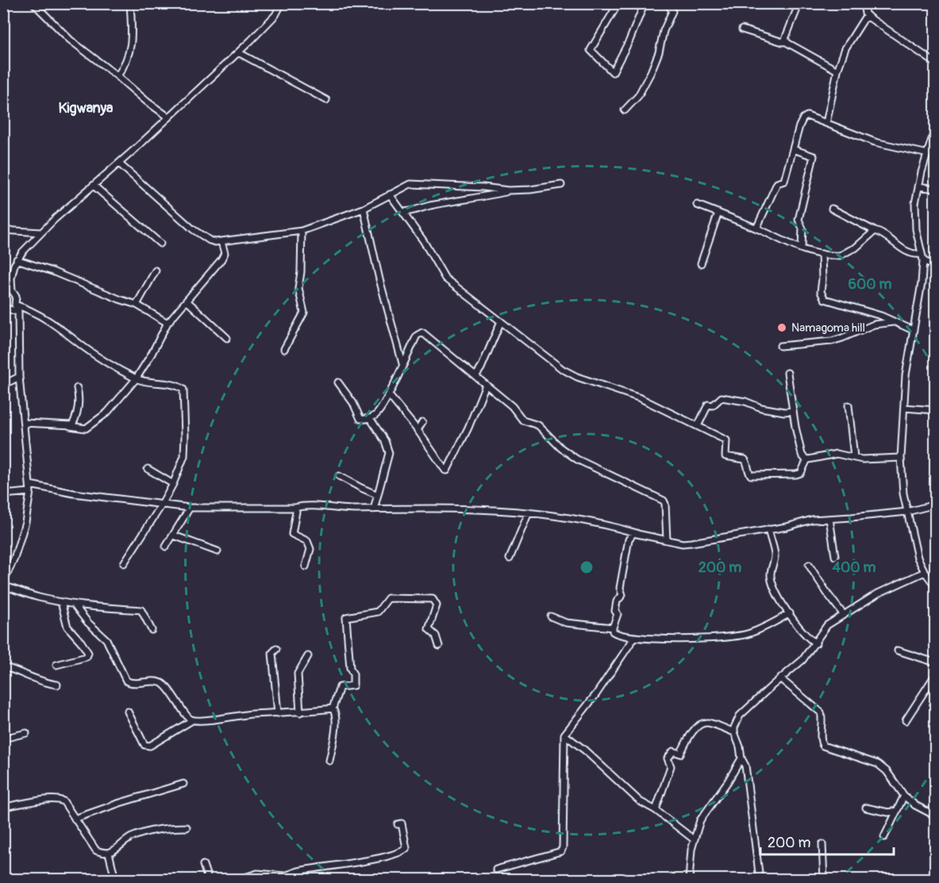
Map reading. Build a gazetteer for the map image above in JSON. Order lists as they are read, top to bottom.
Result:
{
  "districts": ["Kigwanya"],
  "places": ["Namagoma hill"],
  "scale_bar": "200 m",
  "rings": ["600 m", "200 m", "400 m"]
}
